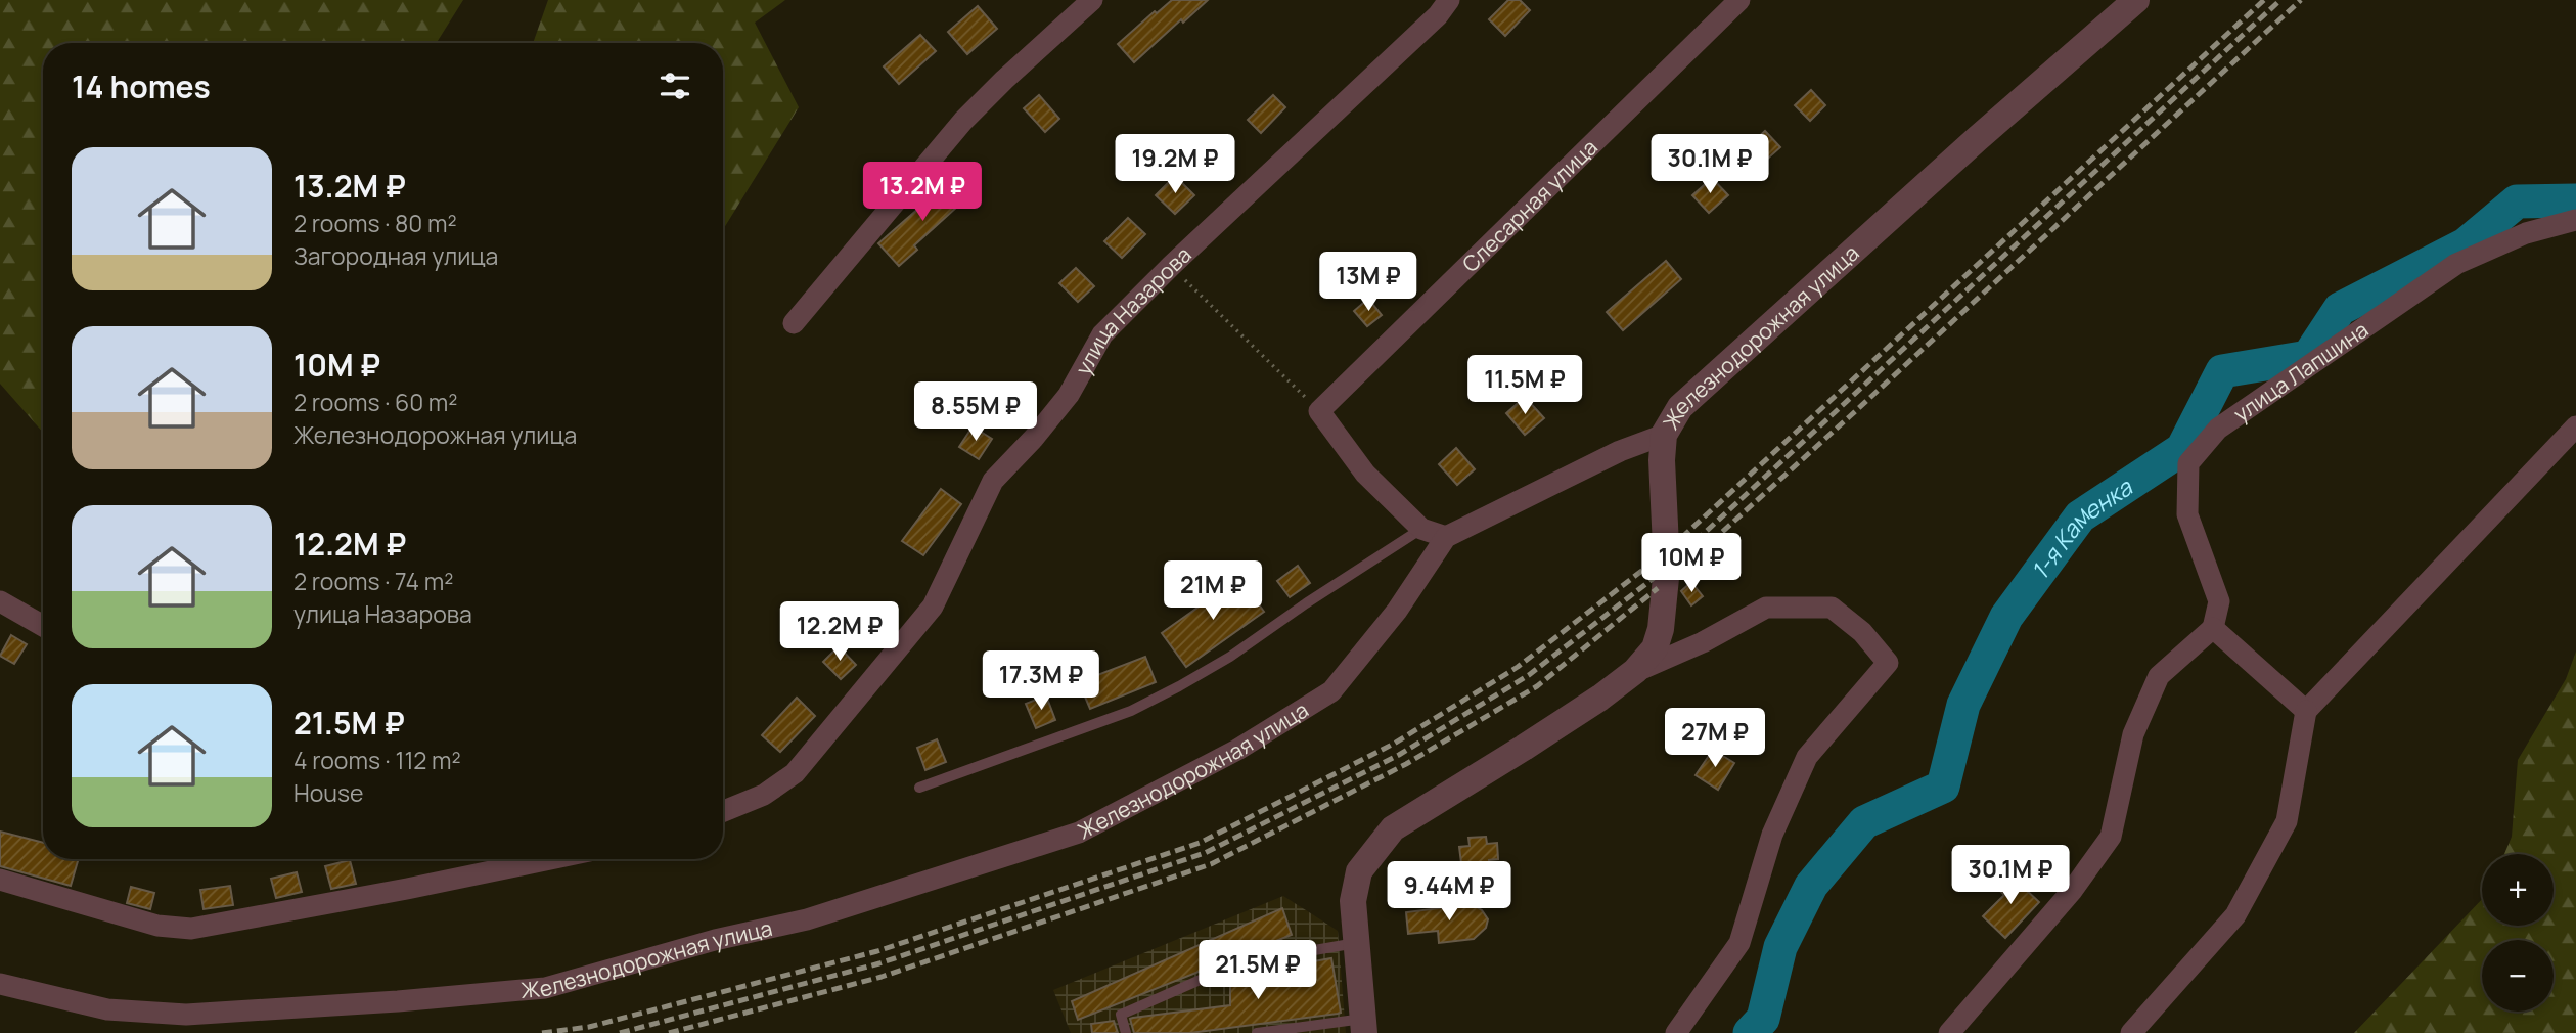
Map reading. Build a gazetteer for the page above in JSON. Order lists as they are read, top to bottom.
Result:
{
  "streets": {
    "street": [
      "Слесарная улица",
      "улица Назарова",
      "Железнодорожная улица",
      "улица Лапшина"
    ]
  },
  "water": ["1-я Каменка"],
  "page": {
    "heading": "14 homes",
    "list": [
      {
        "name": "13.2M ₽",
        "note": "2 rooms · 80 m² · Загородная улица"
      },
      {
        "name": "10M ₽",
        "note": "2 rooms · 60 m² · Железнодорожная улица"
      },
      {
        "name": "12.2M ₽",
        "note": "2 rooms · 74 m² · улица Назарова"
      },
      {
        "name": "21.5M ₽",
        "note": "4 rooms · 112 m² · House"
      }
    ],
    "price": [
      "19.2M ₽",
      "30.1M ₽",
      "13.2M ₽",
      "13M ₽",
      "11.5M ₽",
      "8.55M ₽",
      "10M ₽",
      "21M ₽",
      "12.2M ₽",
      "17.3M ₽",
      "27M ₽",
      "30.1M ₽",
      "9.44M ₽",
      "21.5M ₽"
    ],
    "map_buttons": ["+", "−"]
  }
}
